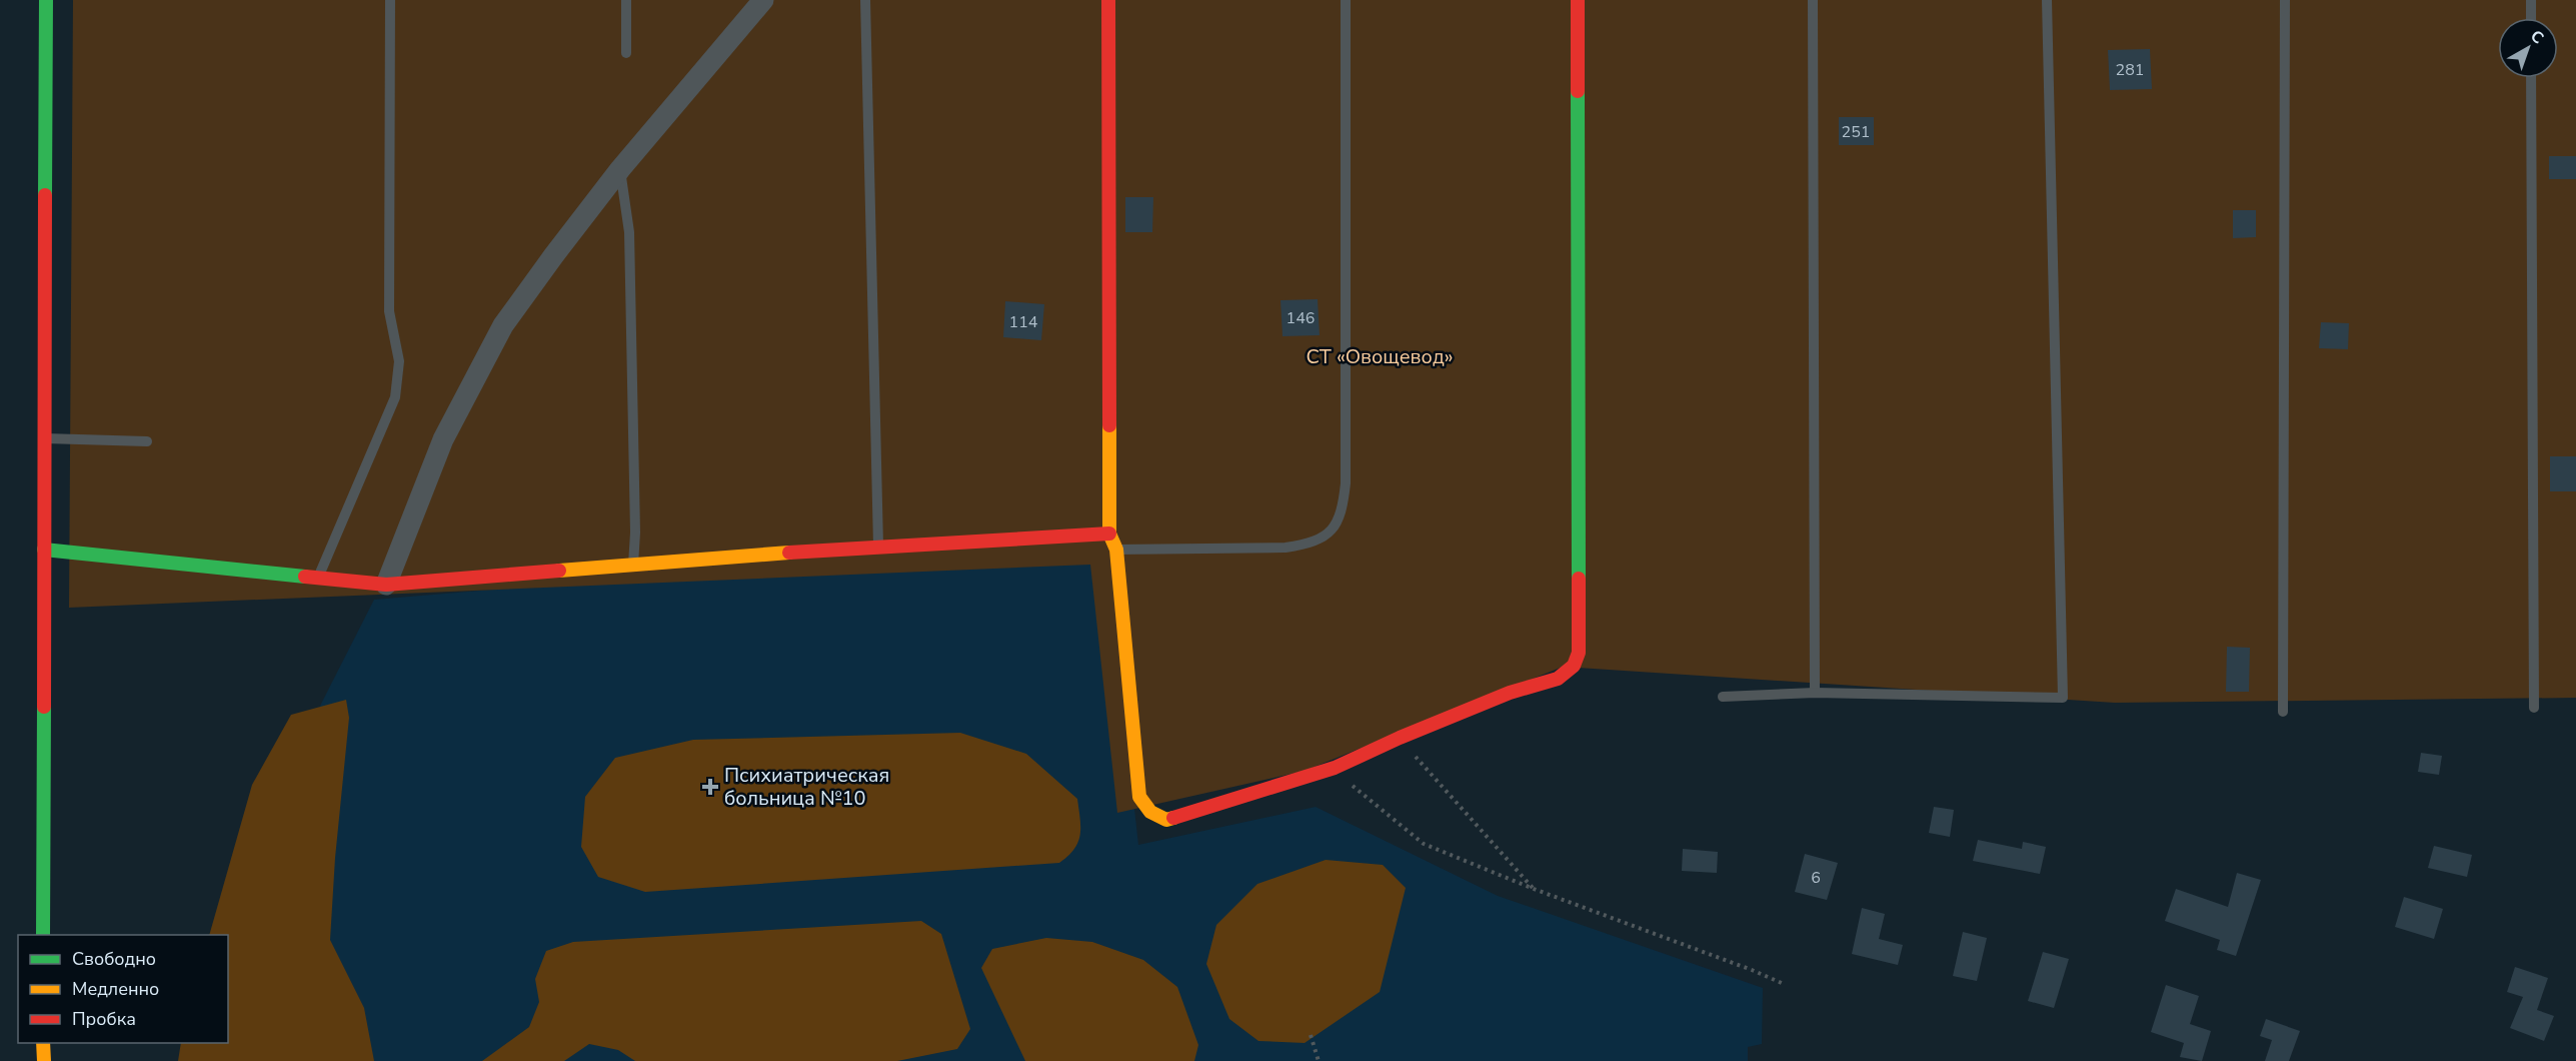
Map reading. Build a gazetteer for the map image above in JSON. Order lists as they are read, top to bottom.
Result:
{
  "parks": ["СТ «Овощевод»"],
  "places": {
    "health": ["Психиатрическая больница №10"]
  },
  "house_numbers": [
    "281",
    "251",
    "146",
    "114",
    "6"
  ],
  "legend": ["Свободно", "Медленно", "Пробка"],
  "north": "top right"
}
